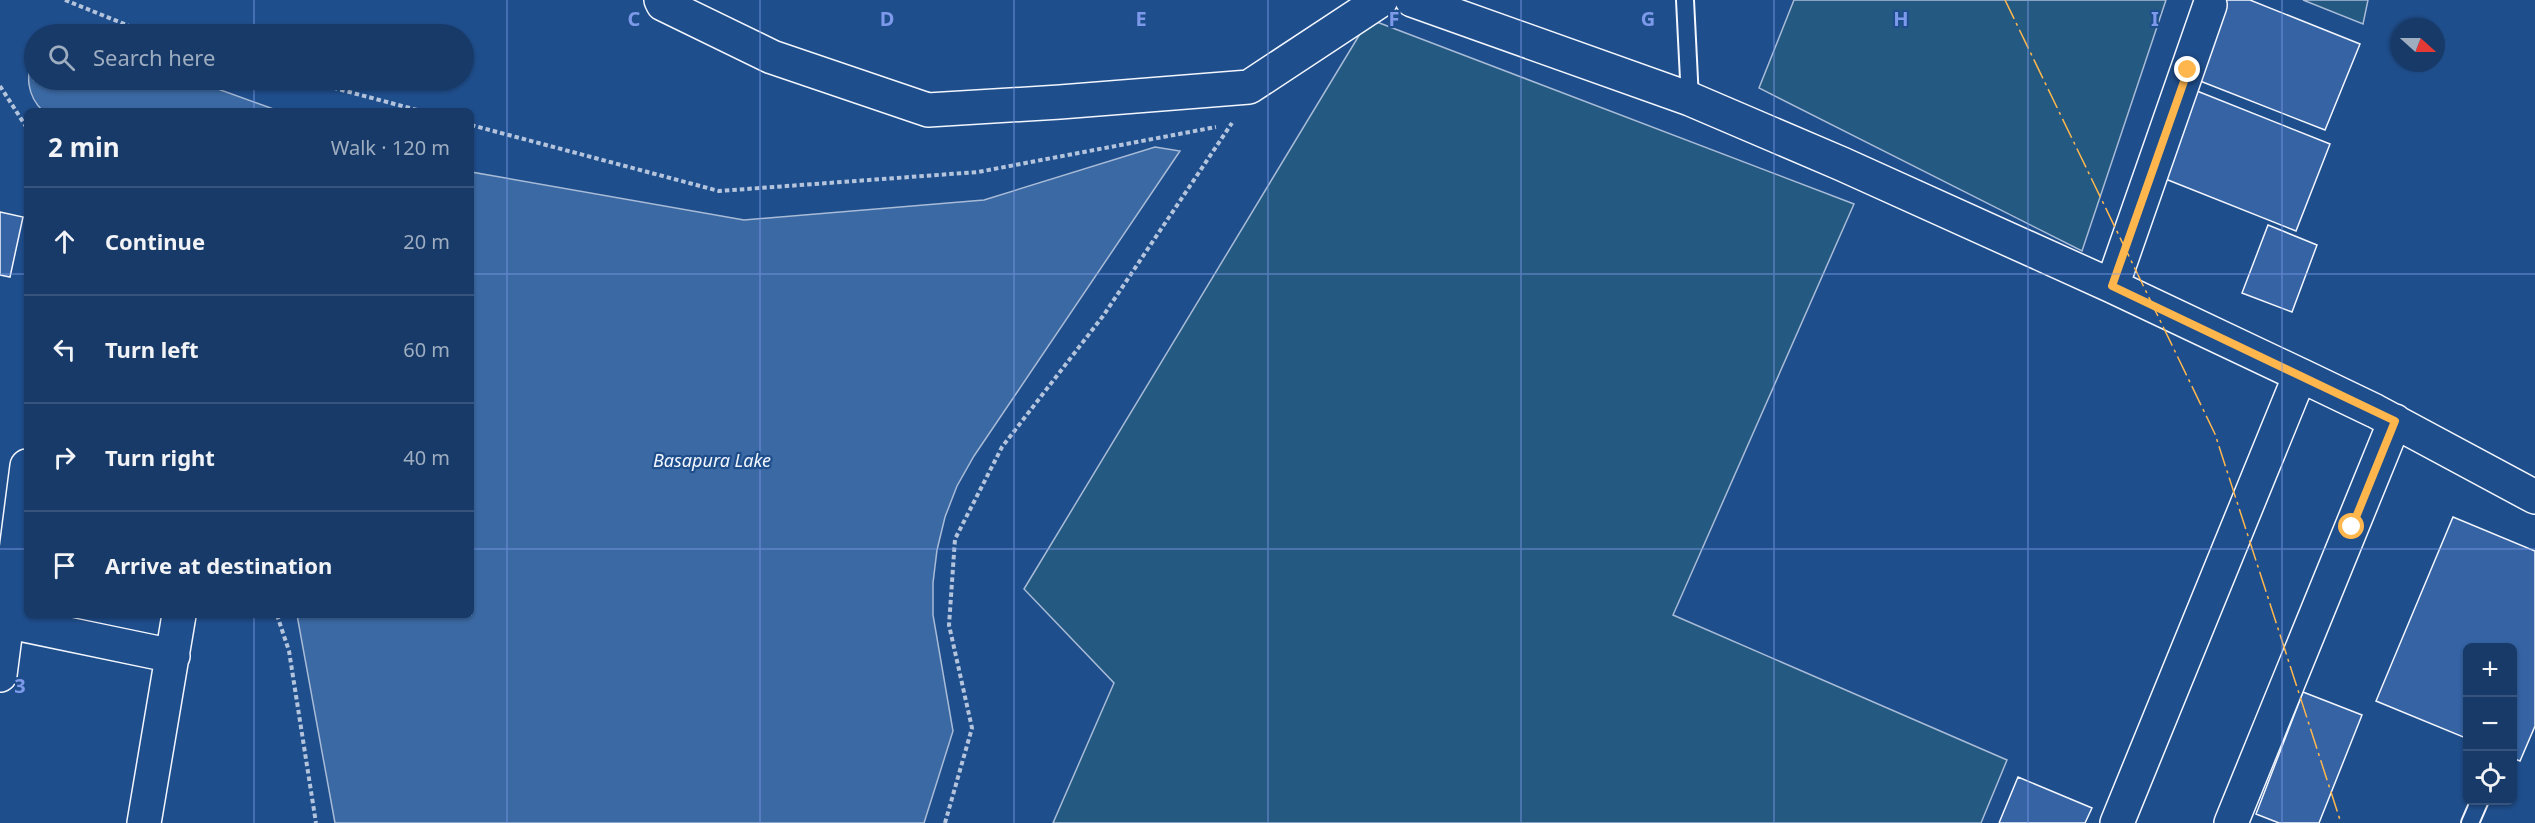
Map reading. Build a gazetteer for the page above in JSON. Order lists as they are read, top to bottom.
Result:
{
  "water": ["Basapura Lake"],
  "north": "right",
  "page": {
    "search": "Search here",
    "heading": ["2 min", "Walk · 120 m"],
    "list": [
      ["Continue", "20 m"],
      ["Turn left", "60 m"],
      ["Turn right", "40 m"],
      "Arrive at destination"
    ],
    "map_buttons": ["+", "−"]
  },
  "grid": {
    "columns": [
      "C",
      "D",
      "E",
      "F",
      "G",
      "H",
      "I"
    ],
    "rows": ["3"]
  }
}
